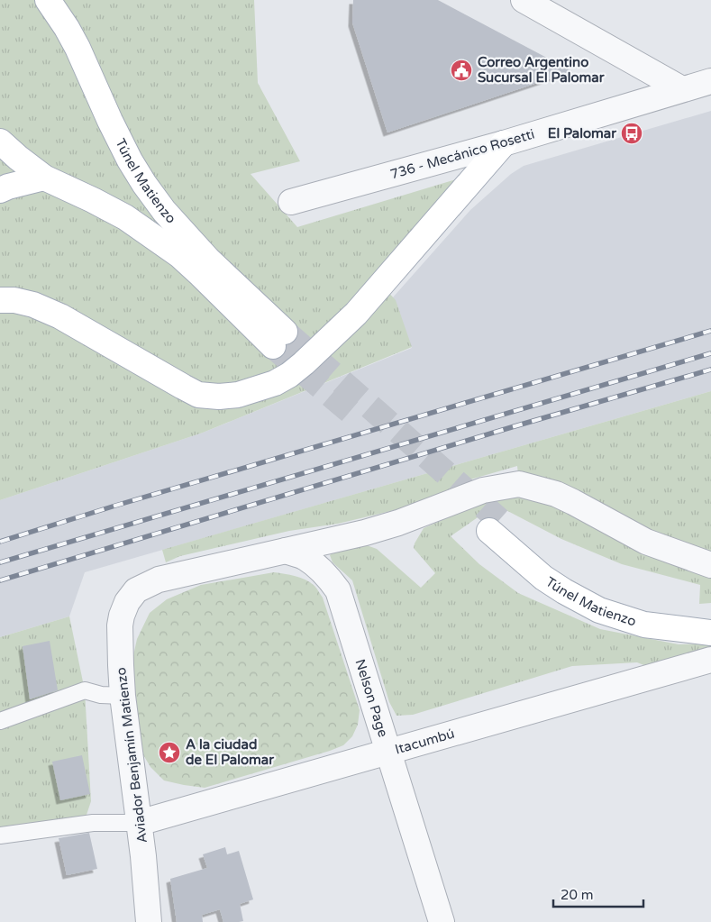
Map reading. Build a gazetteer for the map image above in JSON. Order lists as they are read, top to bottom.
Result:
{
  "streets": {
    "main road": ["Túnel Matienzo"],
    "street": [
      "736 - Mecánico Rosetti",
      "Nelson Page",
      "Itacumbú",
      "Aviador Benjamín Matienzo"
    ]
  },
  "crossings": [
    ["Nelson Page", "Itacumbú"],
    ["Nelson Page", "Aviador Benjamín Matienzo"],
    ["Itacumbú", "Aviador Benjamín Matienzo"]
  ],
  "places": {
    "public building": ["Correo Argentino Sucursal El Palomar"],
    "bus stop": ["El Palomar"],
    "place": ["A la ciudad de El Palomar"]
  },
  "scale_bar": "20 m"
}
